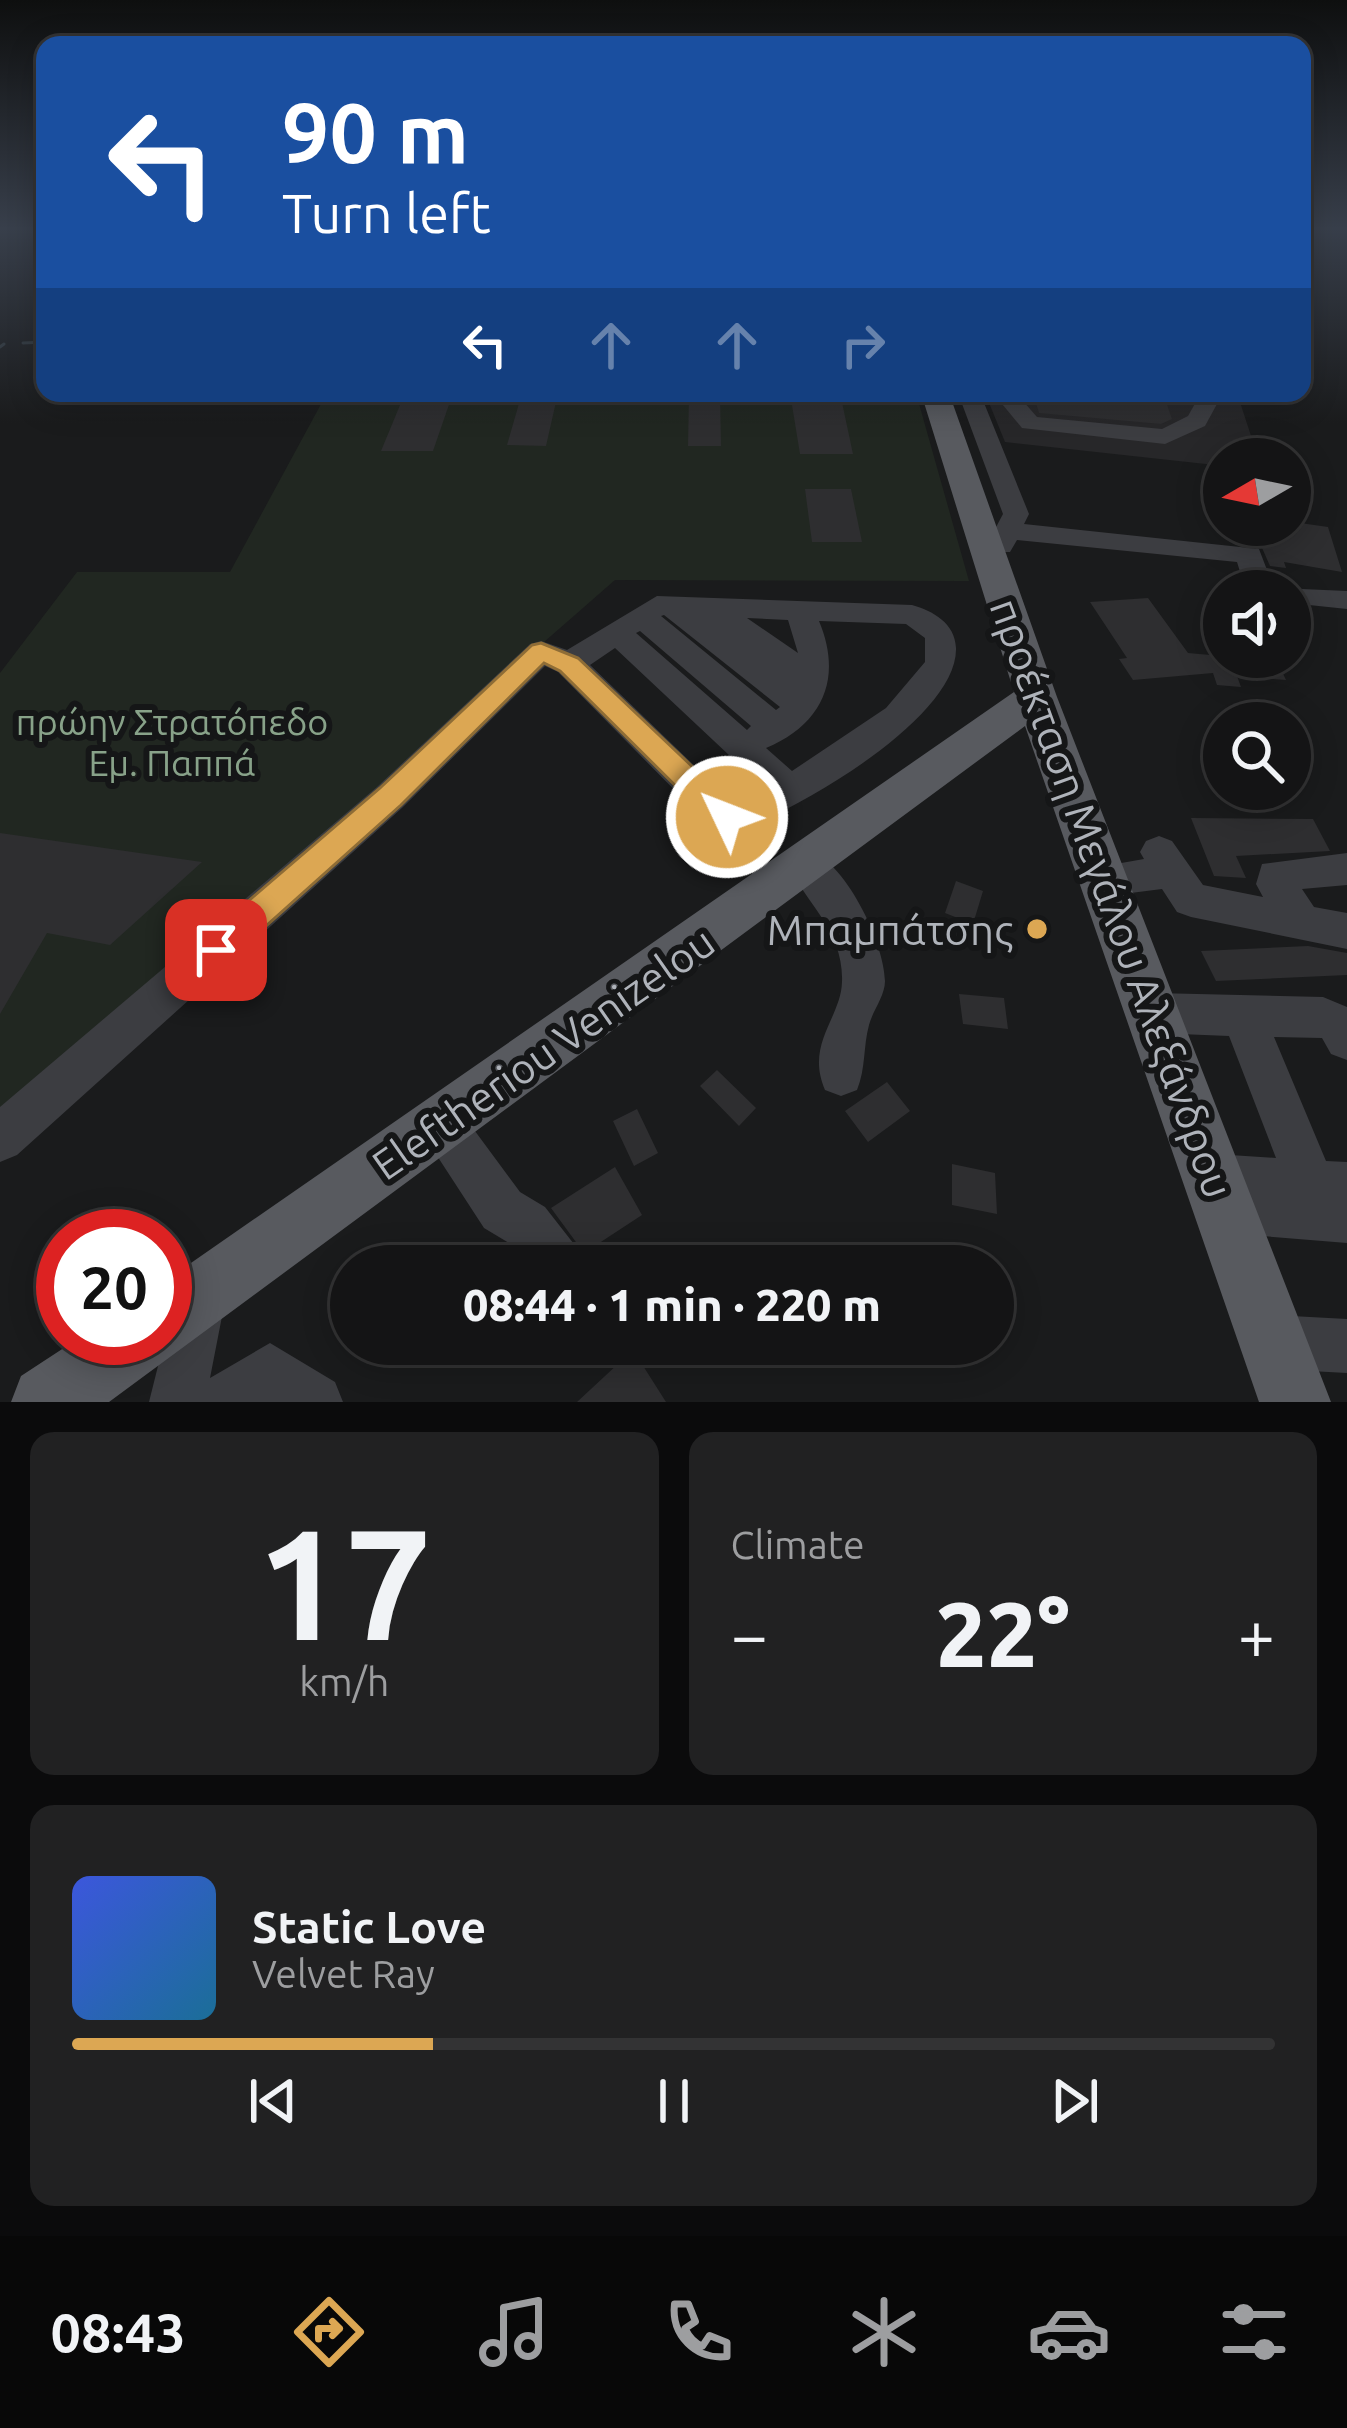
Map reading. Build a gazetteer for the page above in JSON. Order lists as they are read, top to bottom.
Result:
{
  "streets": {
    "main road": ["προέκταση Μεγάλου Αλεξάνδρου", "Eleftheriou Venizelou"]
  },
  "crossings": [
    ["προέκταση Μεγάλου Αλεξάνδρου", "Eleftheriou Venizelou"]
  ],
  "parks": ["πρώην Στρατόπεδο Εμ. Παππά"],
  "places": ["Μπαμπάτσης"],
  "north": "left",
  "page": {
    "turn": ["90 m", "Turn left"],
    "limit": "20",
    "trip": "08:44 · 1 min · 220 m",
    "tile": [
      ["17", "km/h"],
      "Climate"
    ],
    "heat": ["−", "22°", "+"],
    "song": ["Static Love", "Velvet Ray"],
    "tabs": "08:43"
  }
}
